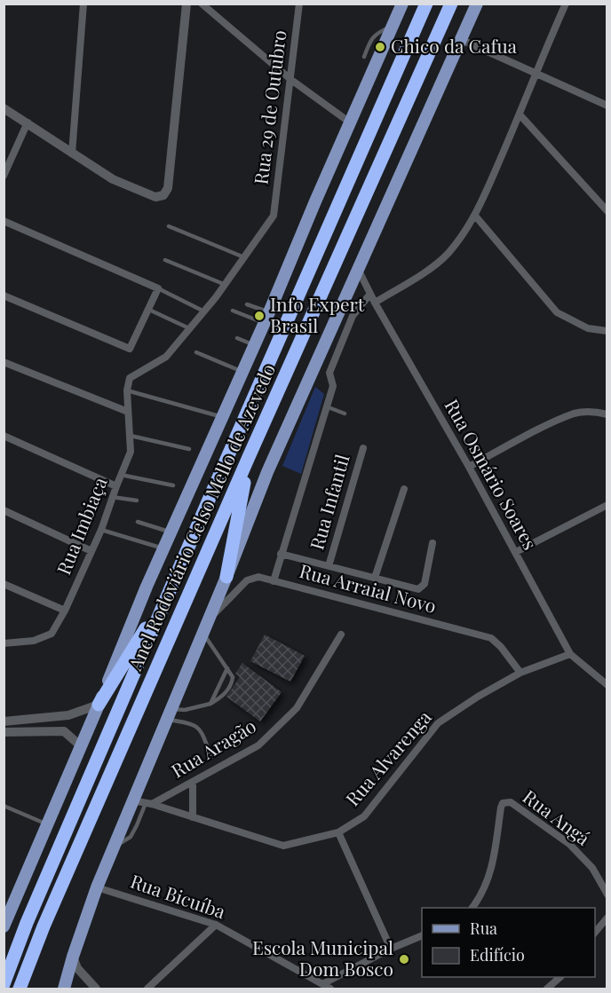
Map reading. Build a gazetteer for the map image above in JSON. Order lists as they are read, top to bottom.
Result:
{
  "streets": {
    "highway": ["Anel Rodoviário Celso Mello de Azevedo"],
    "street": [
      "Rua 29 de Outubro",
      "Rua Osmário Soares",
      "Rua Infantil",
      "Rua Imbiaça",
      "Rua Arraial Novo",
      "Rua Aragão",
      "Rua Alvarenga",
      "Rua Angá",
      "Rua Bicuíba"
    ]
  },
  "crossings": [
    ["Rua Osmário Soares", "Rua Alvarenga"],
    ["Rua Arraial Novo", "Rua Alvarenga"],
    ["Rua Aragão", "Rua Alvarenga"]
  ],
  "places": ["Chico da Cafua", "Info Expert Brasil", "Escola Municipal Dom Bosco"],
  "legend": ["Rua", "Edifício"]
}
